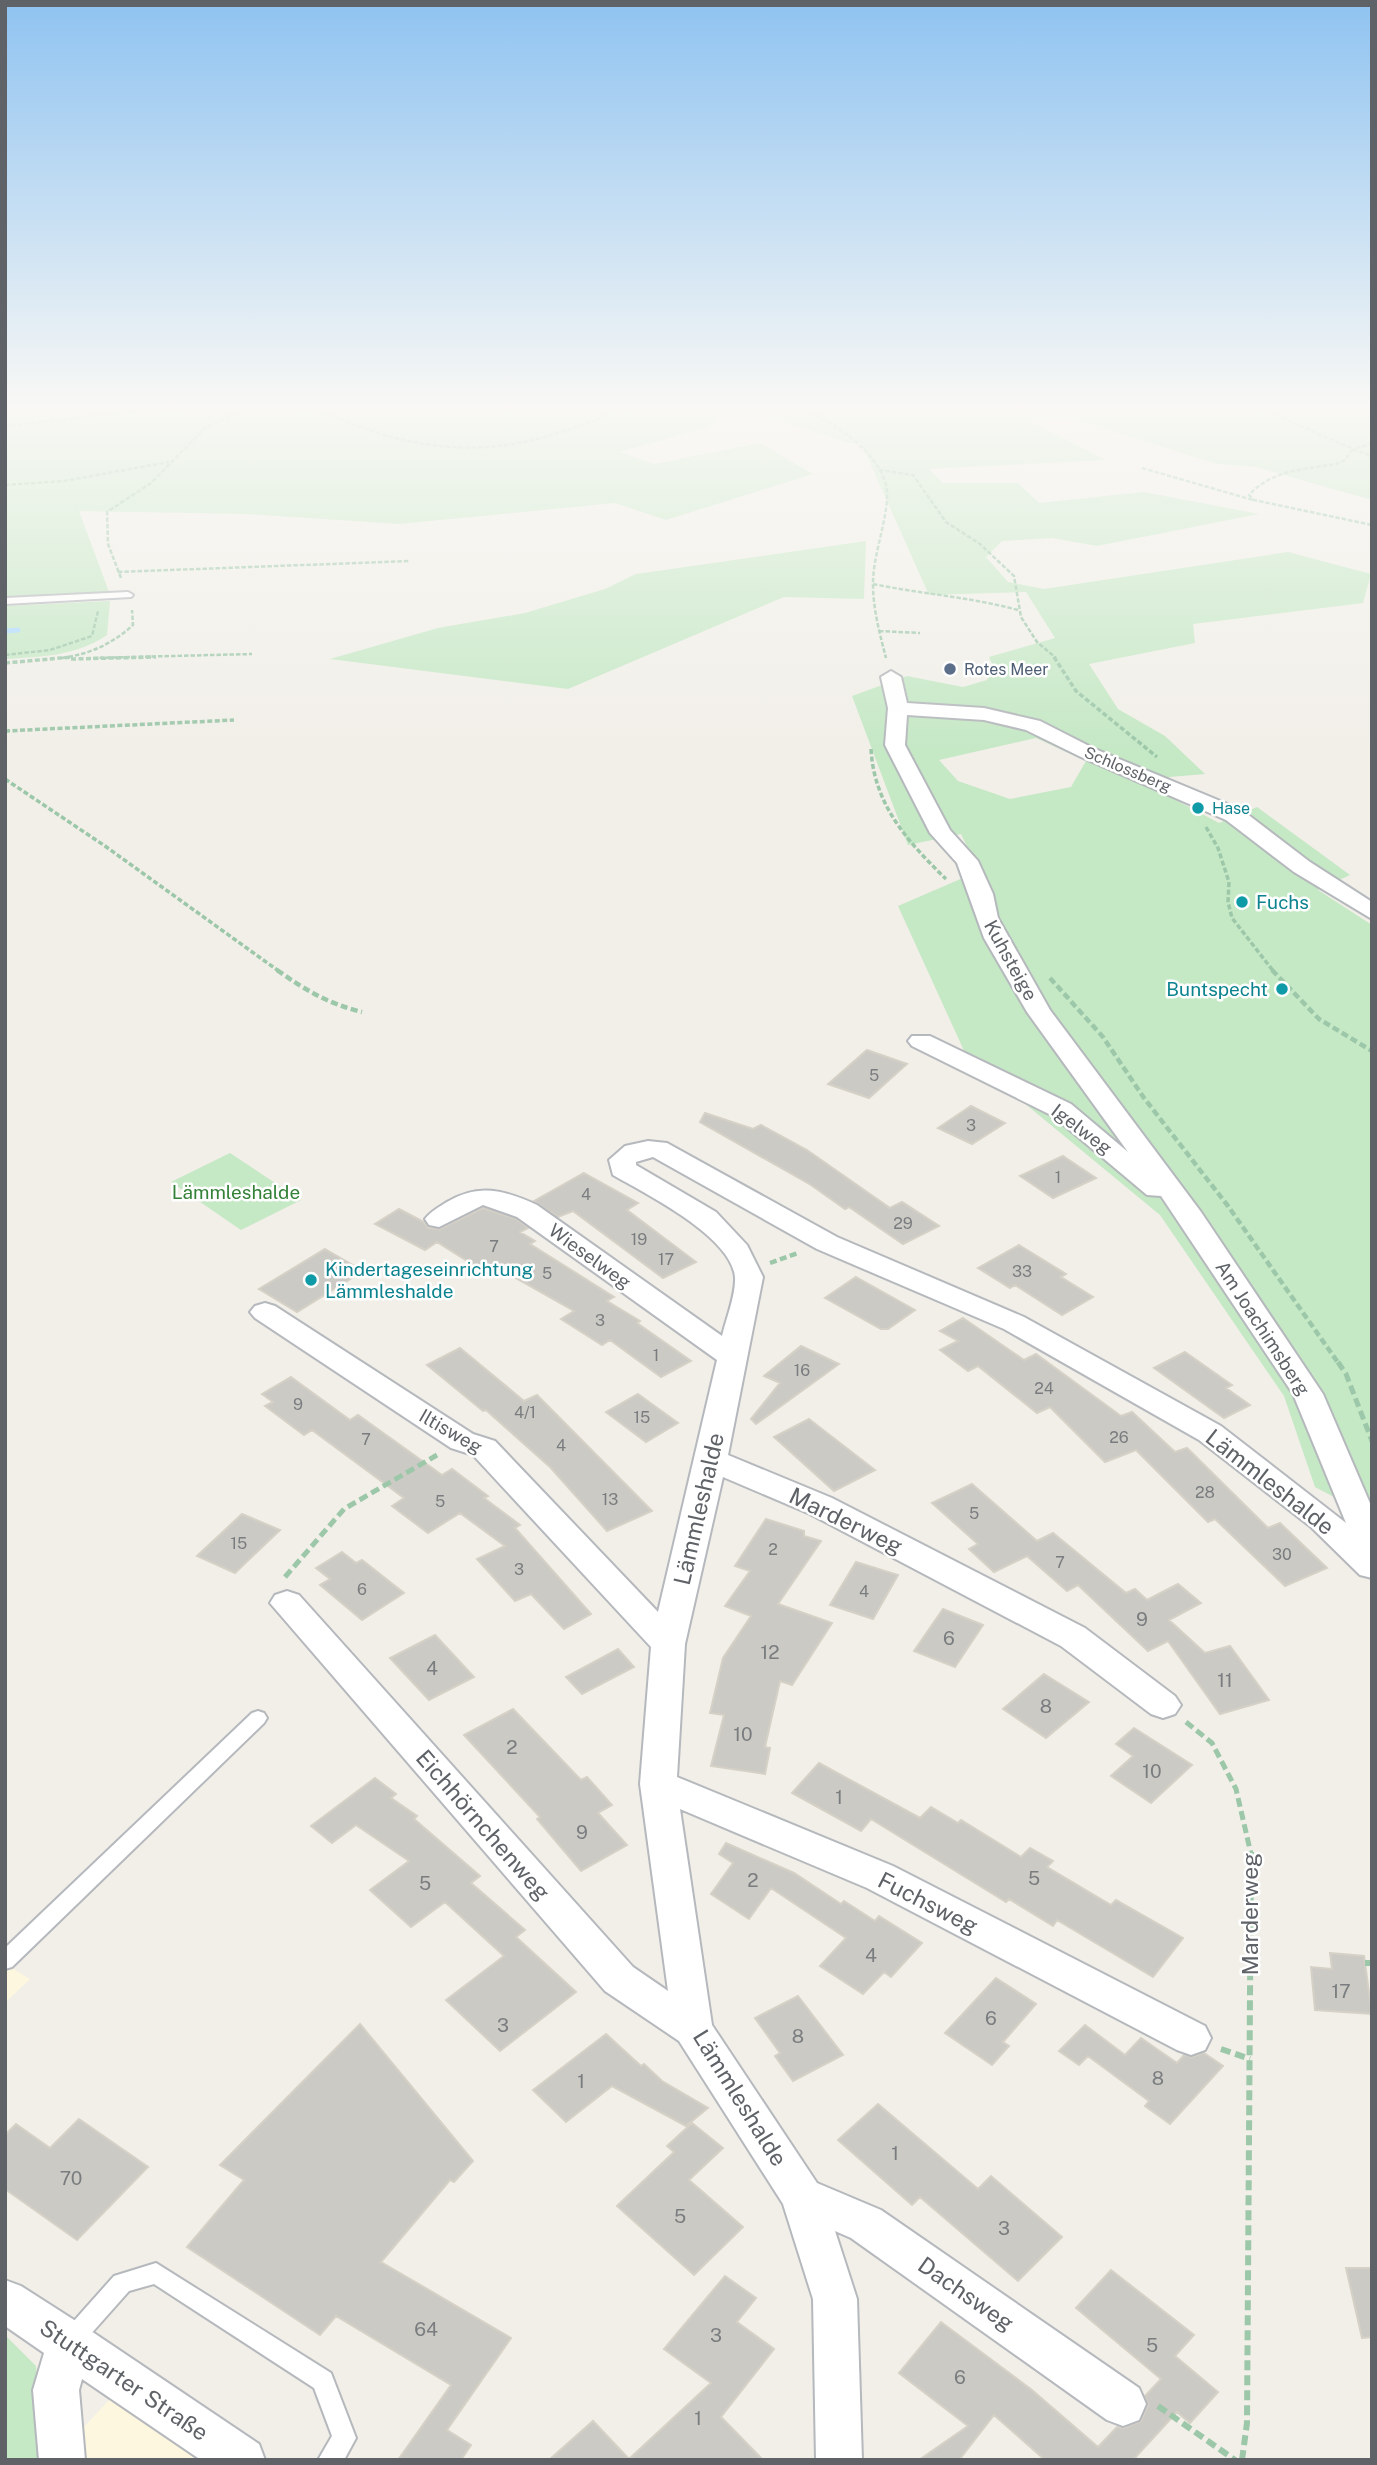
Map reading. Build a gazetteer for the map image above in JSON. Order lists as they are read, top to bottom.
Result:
{
  "streets": {
    "street": [
      "Schlossberg",
      "Kuhsteige",
      "Igelweg",
      "Wieselweg",
      "Am Joachimsberg",
      "Iltisweg",
      "Lämmleshalde",
      "Marderweg",
      "Eichhörnchenweg",
      "Fuchsweg",
      "Dachsweg",
      "Stuttgarter Straße"
    ]
  },
  "crossings": [
    ["Schlossberg", "Kuhsteige"],
    ["Kuhsteige", "Igelweg"],
    ["Kuhsteige", "Am Joachimsberg"],
    ["Igelweg", "Am Joachimsberg"],
    ["Wieselweg", "Lämmleshalde"],
    ["Iltisweg", "Lämmleshalde"],
    ["Lämmleshalde", "Marderweg"],
    ["Lämmleshalde", "Eichhörnchenweg"],
    ["Lämmleshalde", "Fuchsweg"],
    ["Lämmleshalde", "Dachsweg"]
  ],
  "parks": ["Lämmleshalde"],
  "places": [
    "Rotes Meer",
    "Hase",
    "Fuchs",
    "Buntspecht",
    "Kindertageseinrichtung Lämmleshalde"
  ],
  "house_numbers": [
    "5",
    "3",
    "1",
    "4",
    "29",
    "19",
    "7",
    "17",
    "33",
    "5",
    "3",
    "1",
    "16",
    "24",
    "9",
    "4/1",
    "15",
    "26",
    "7",
    "4",
    "28",
    "13",
    "5",
    "5",
    "15",
    "2",
    "30",
    "7",
    "3",
    "6",
    "4",
    "9",
    "6",
    "12",
    "4",
    "11",
    "8",
    "10",
    "2",
    "10",
    "1",
    "9",
    "5",
    "2",
    "5",
    "4",
    "17",
    "6",
    "3",
    "8",
    "8",
    "1",
    "1",
    "70",
    "5",
    "3",
    "64",
    "3",
    "5",
    "6",
    "1"
  ]
}
